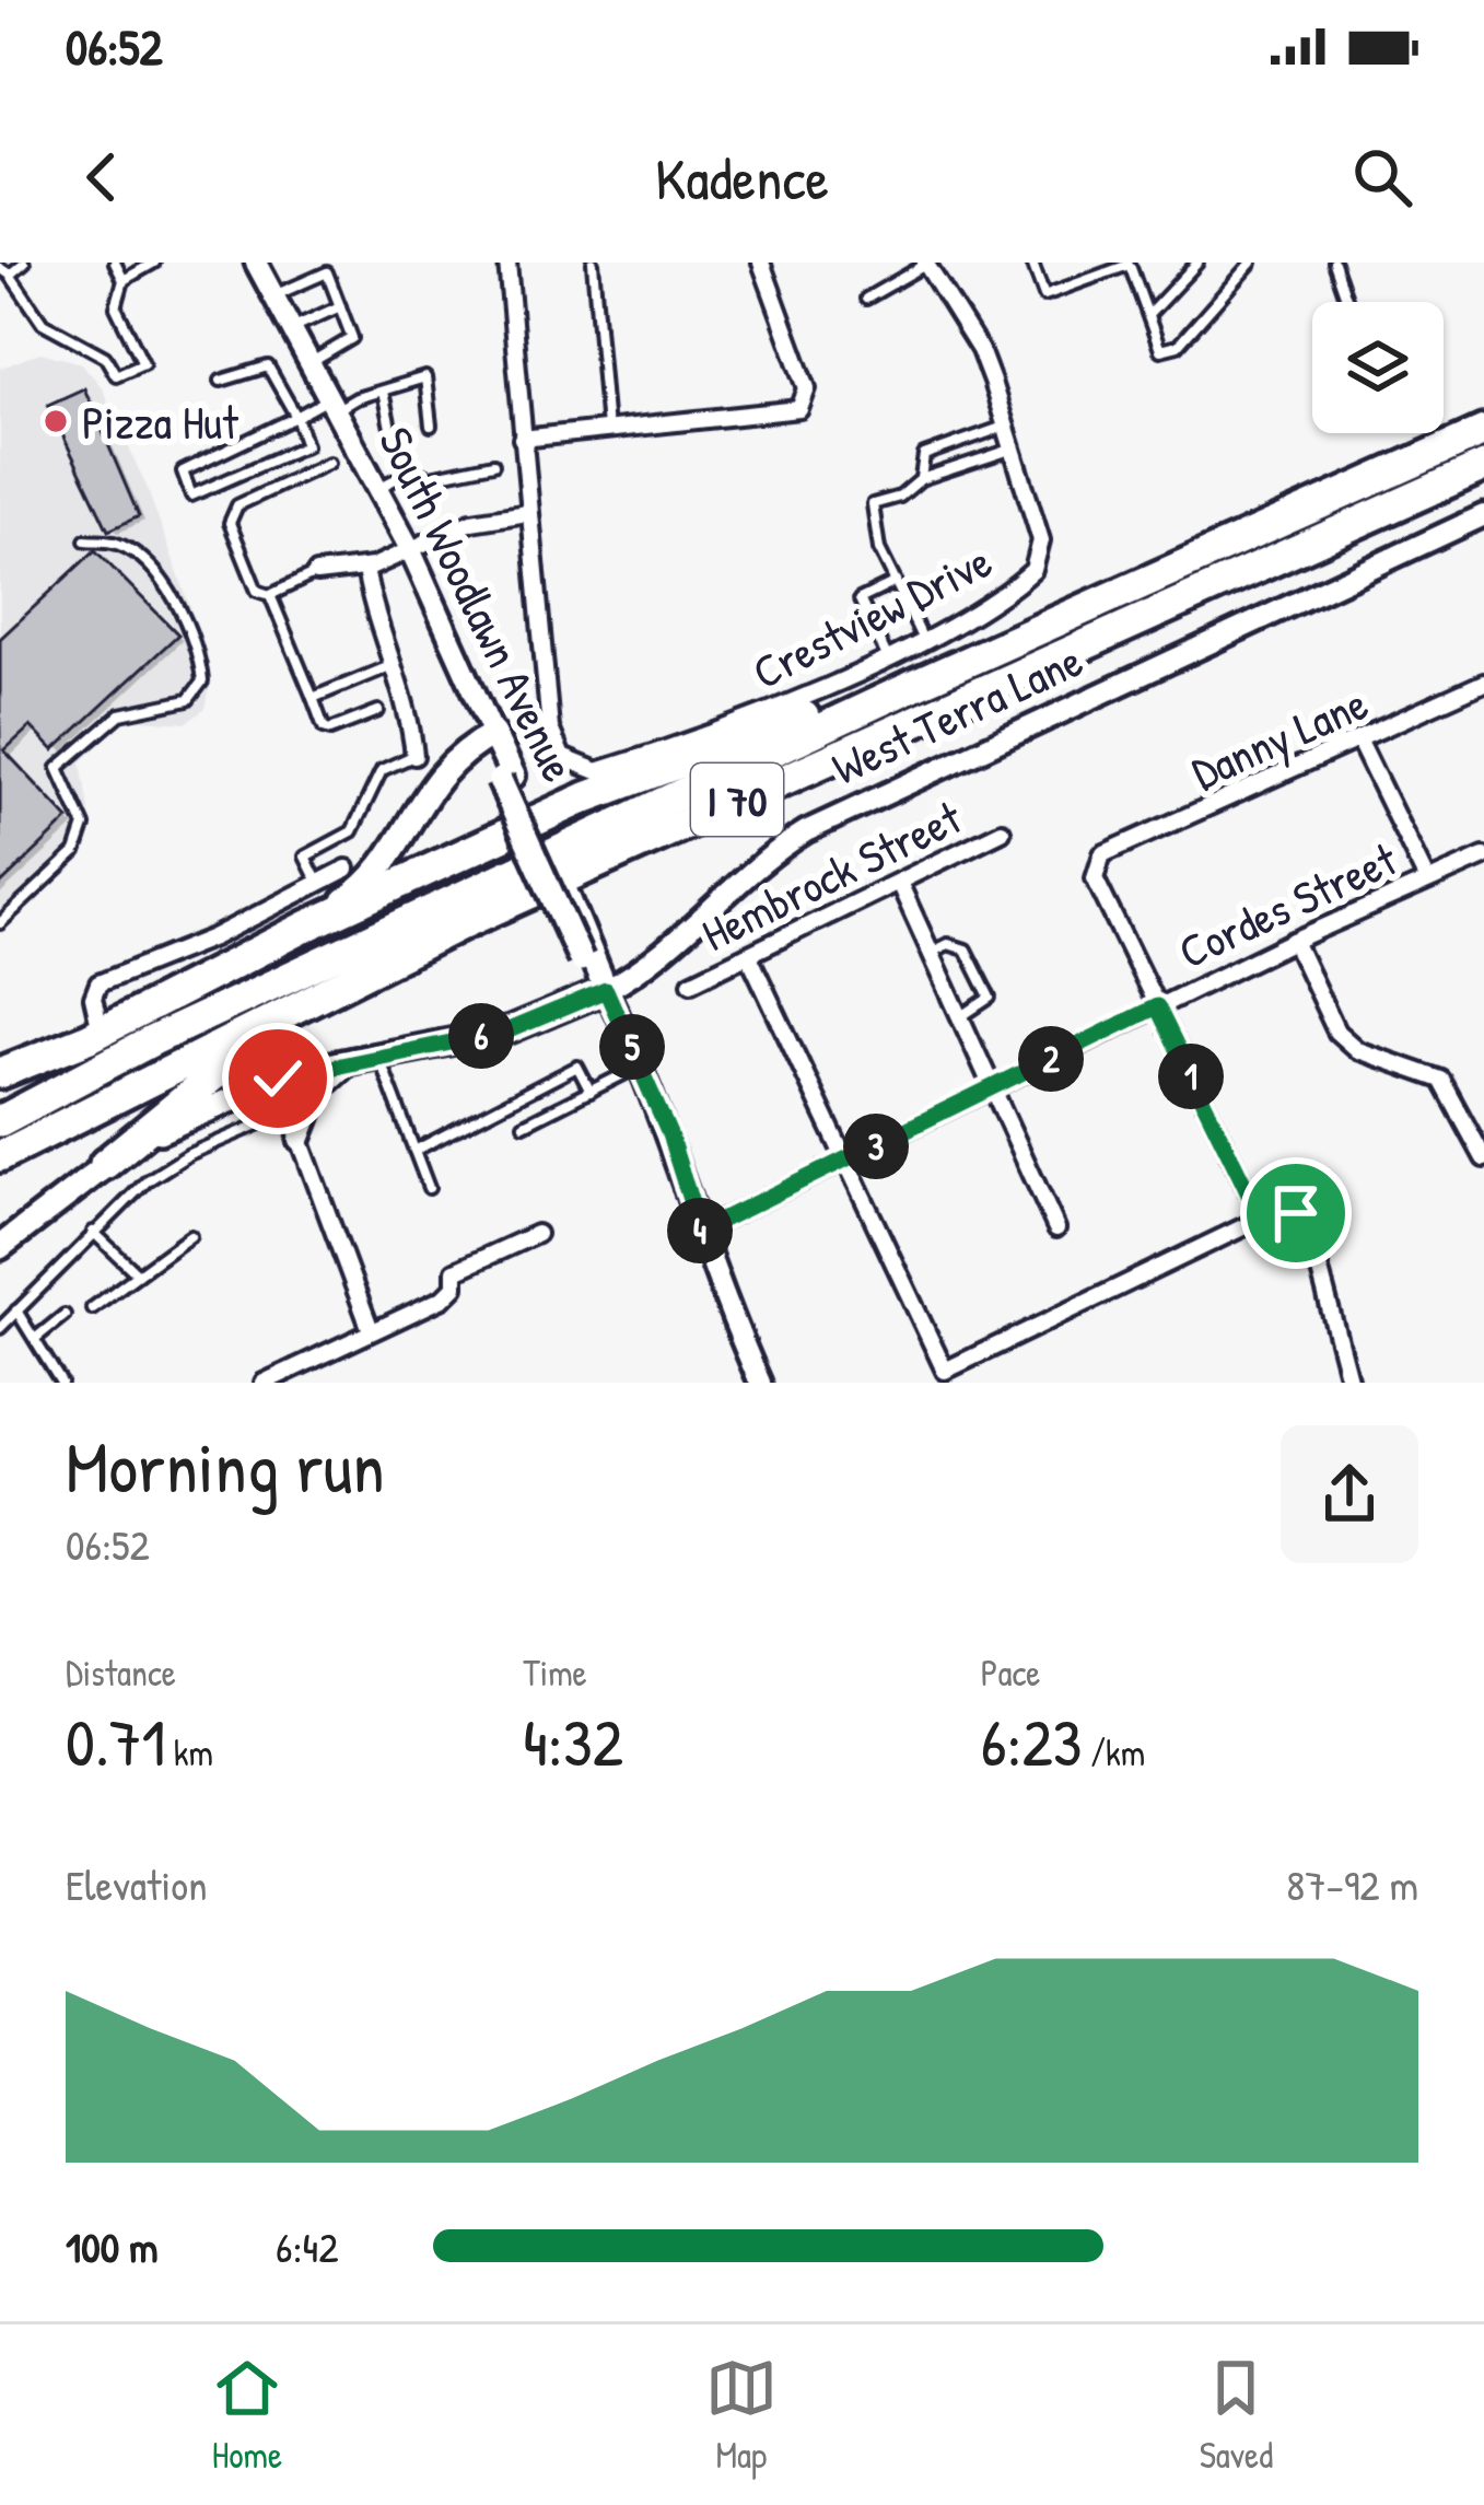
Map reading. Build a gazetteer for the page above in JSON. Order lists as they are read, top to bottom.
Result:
{
  "streets": {
    "highway": ["I 70"],
    "main road": ["South Woodlawn Avenue", "West Terra Lane"],
    "street": [
      "Crestview Drive",
      "Danny Lane",
      "Hembrock Street",
      "Cordes Street"
    ]
  },
  "crossings": [
    ["South Woodlawn Avenue", "West Terra Lane"],
    ["Danny Lane", "Cordes Street"]
  ],
  "places": ["Pizza Hut"],
  "page": {
    "status": "06:52",
    "header": "Kadence",
    "pins": [
      "6",
      "5",
      "2",
      "1",
      "3",
      "4"
    ],
    "heading": ["Morning run", "06:52"],
    "stats": [
      ["Distance", "0.71 km"],
      ["Time", "4:32"],
      ["Pace", "6:23 /km"]
    ],
    "chart": ["Elevation", "87–92 m"],
    "list": [
      {
        "name": "100 m",
        "note": "6:42"
      }
    ],
    "tabs": ["Home", "Map", "Saved"]
  }
}
